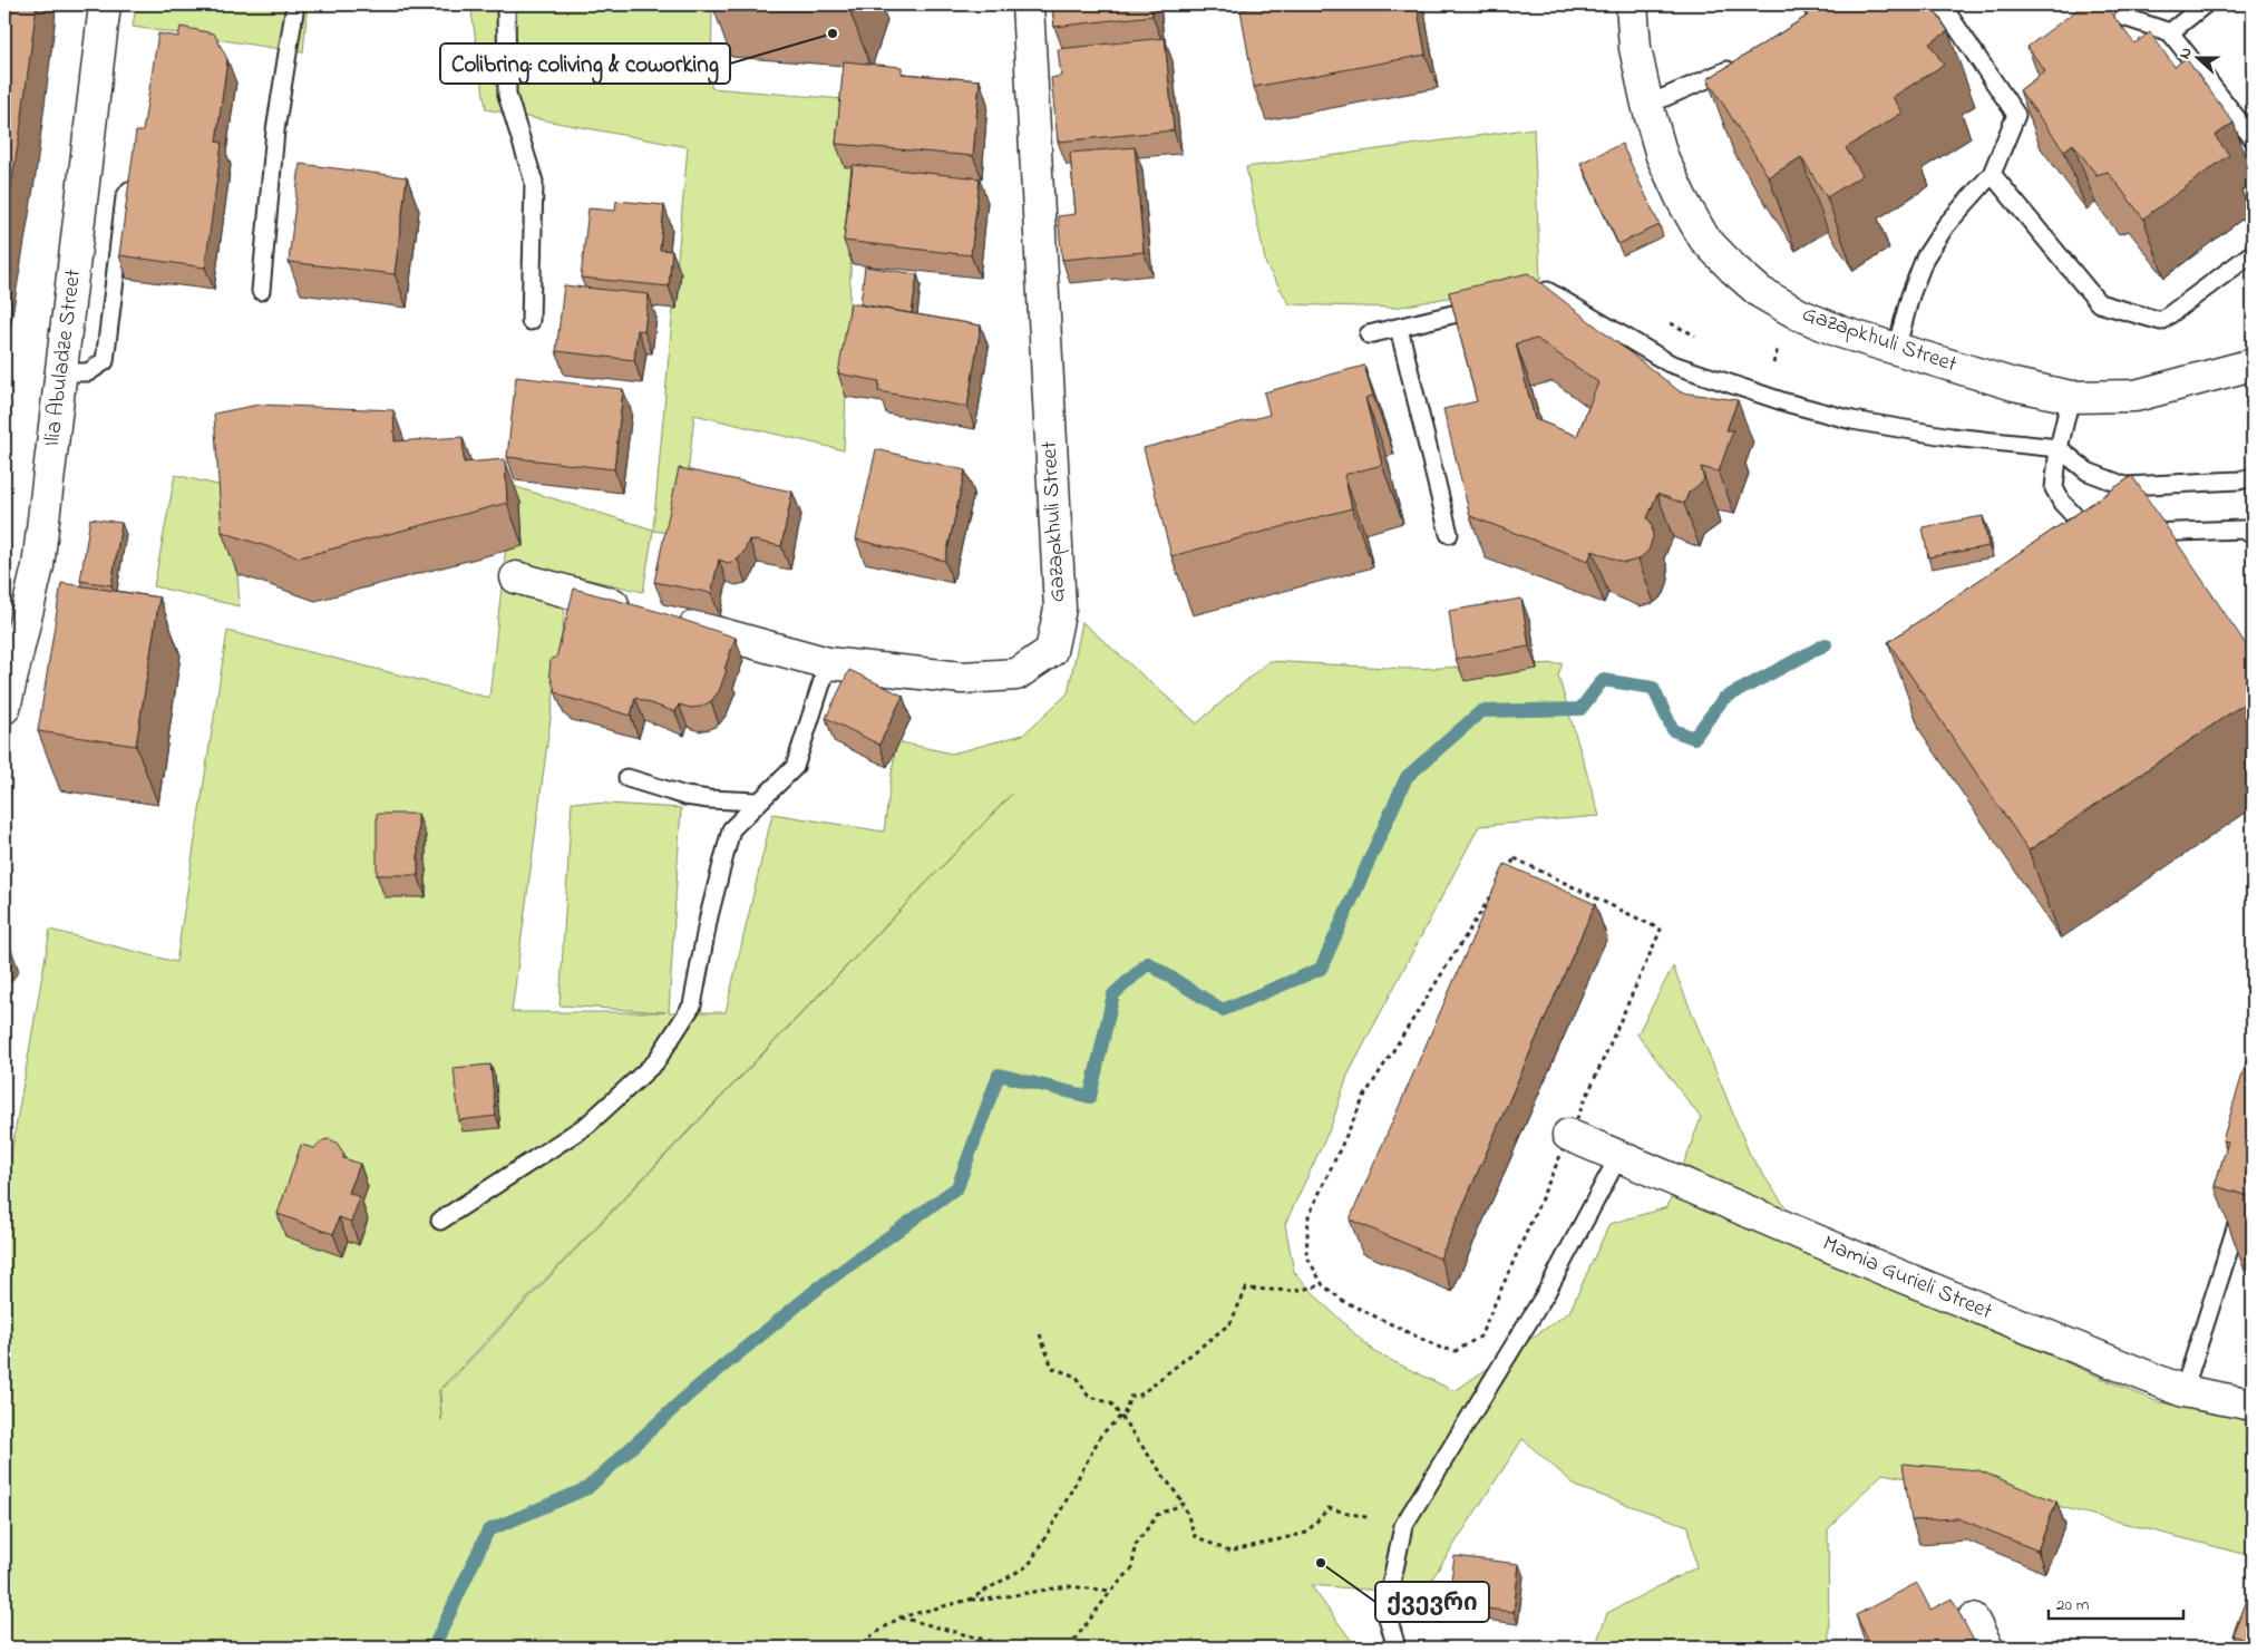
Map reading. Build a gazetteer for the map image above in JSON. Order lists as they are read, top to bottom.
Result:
{
  "streets": {
    "street": ["Gazapkhuli Street", "Ilia Abuladze Street", "Mamia Gurieli Street"]
  },
  "places": ["Colibring: coliving & coworking", "ქვევრი"],
  "scale_bar": "20 m",
  "north": "left"
}
